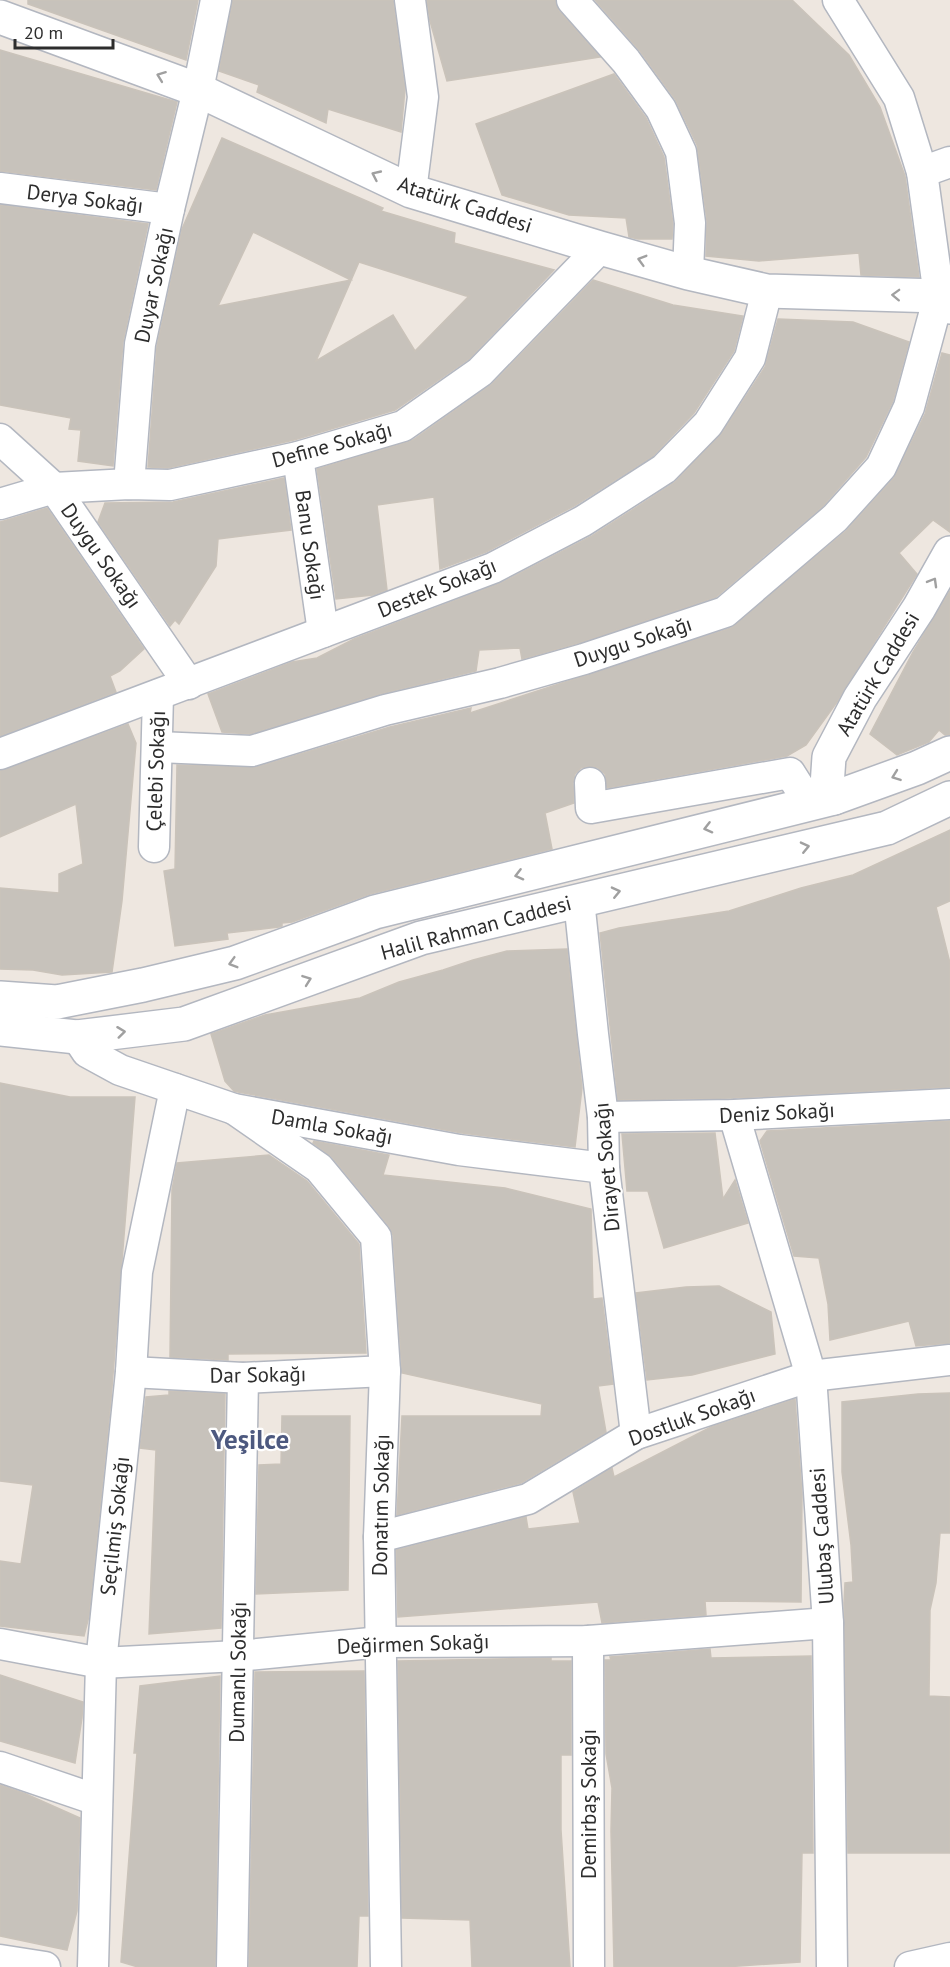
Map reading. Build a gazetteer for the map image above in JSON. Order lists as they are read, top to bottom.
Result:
{
  "streets": {
    "street": [
      "Derya Sokağı",
      "Atatürk Caddesi",
      "Duyar Sokağı",
      "Define Sokağı",
      "Banu Sokağı",
      "Duygu Sokağı",
      "Destek Sokağı",
      "Çelebi Sokağı",
      "Halil Rahman Caddesi",
      "Deniz Sokağı",
      "Damla Sokağı",
      "Dirayet Sokağı",
      "Dar Sokağı",
      "Dostluk Sokağı",
      "Donatım Sokağı",
      "Seçilmiş Sokağı",
      "Ulubaş Caddesi",
      "Değirmen Sokağı",
      "Dumanlı Sokağı",
      "Demirbaş Sokağı"
    ]
  },
  "crossings": [
    ["Derya Sokağı", "Duyar Sokağı"],
    ["Atatürk Caddesi", "Duyar Sokağı"],
    ["Atatürk Caddesi", "Define Sokağı"],
    ["Atatürk Caddesi", "Duygu Sokağı"],
    ["Atatürk Caddesi", "Destek Sokağı"],
    ["Atatürk Caddesi", "Halil Rahman Caddesi"],
    ["Duyar Sokağı", "Define Sokağı"],
    ["Define Sokağı", "Banu Sokağı"],
    ["Define Sokağı", "Duygu Sokağı"],
    ["Banu Sokağı", "Destek Sokağı"],
    ["Duygu Sokağı", "Destek Sokağı"],
    ["Duygu Sokağı", "Çelebi Sokağı"],
    ["Destek Sokağı", "Çelebi Sokağı"],
    ["Halil Rahman Caddesi", "Damla Sokağı"],
    ["Halil Rahman Caddesi", "Dirayet Sokağı"],
    ["Deniz Sokağı", "Dirayet Sokağı"],
    ["Deniz Sokağı", "Ulubaş Caddesi"],
    ["Damla Sokağı", "Dirayet Sokağı"],
    ["Damla Sokağı", "Donatım Sokağı"],
    ["Damla Sokağı", "Seçilmiş Sokağı"],
    ["Dirayet Sokağı", "Dostluk Sokağı"],
    ["Dar Sokağı", "Donatım Sokağı"],
    ["Dar Sokağı", "Seçilmiş Sokağı"],
    ["Dar Sokağı", "Dumanlı Sokağı"],
    ["Dostluk Sokağı", "Donatım Sokağı"],
    ["Dostluk Sokağı", "Ulubaş Caddesi"],
    ["Donatım Sokağı", "Değirmen Sokağı"],
    ["Seçilmiş Sokağı", "Değirmen Sokağı"],
    ["Ulubaş Caddesi", "Değirmen Sokağı"],
    ["Değirmen Sokağı", "Dumanlı Sokağı"],
    ["Değirmen Sokağı", "Demirbaş Sokağı"]
  ],
  "districts": ["Yeşilce"],
  "scale_bar": "20 m"
}
